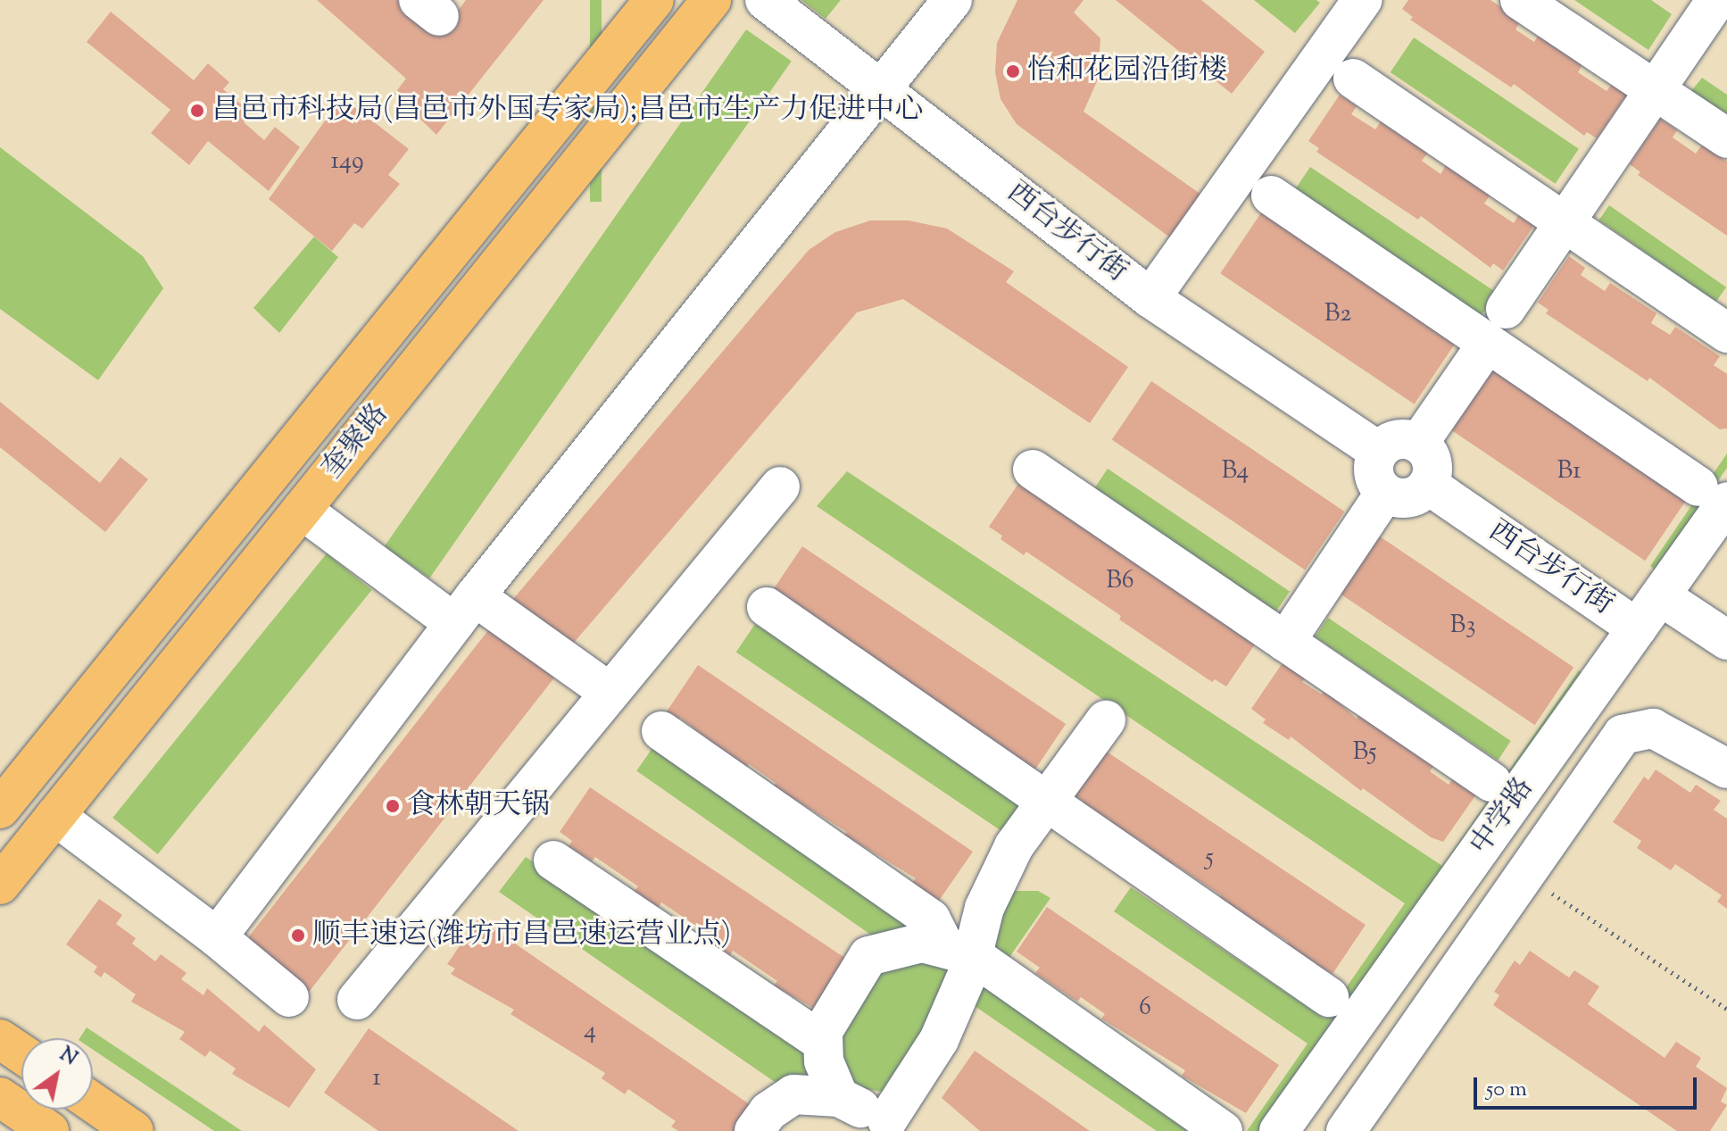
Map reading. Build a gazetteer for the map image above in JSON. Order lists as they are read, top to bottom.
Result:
{
  "streets": {
    "main road": ["奎聚路"],
    "street": ["西台步行街", "中学路"]
  },
  "crossings": [
    ["西台步行街", "中学路"]
  ],
  "places": [
    "怡和花园沿街楼",
    "昌邑市科技局(昌邑市外国专家局);昌邑市生产力促进中心",
    "食林朝天锅",
    "顺丰速运(潍坊市昌邑速运营业点)"
  ],
  "house_numbers": [
    "149",
    "B2",
    "B4",
    "B1",
    "B6",
    "B3",
    "B5",
    "5",
    "6",
    "4",
    "1"
  ],
  "scale_bar": "50 m",
  "north": "top right"
}
